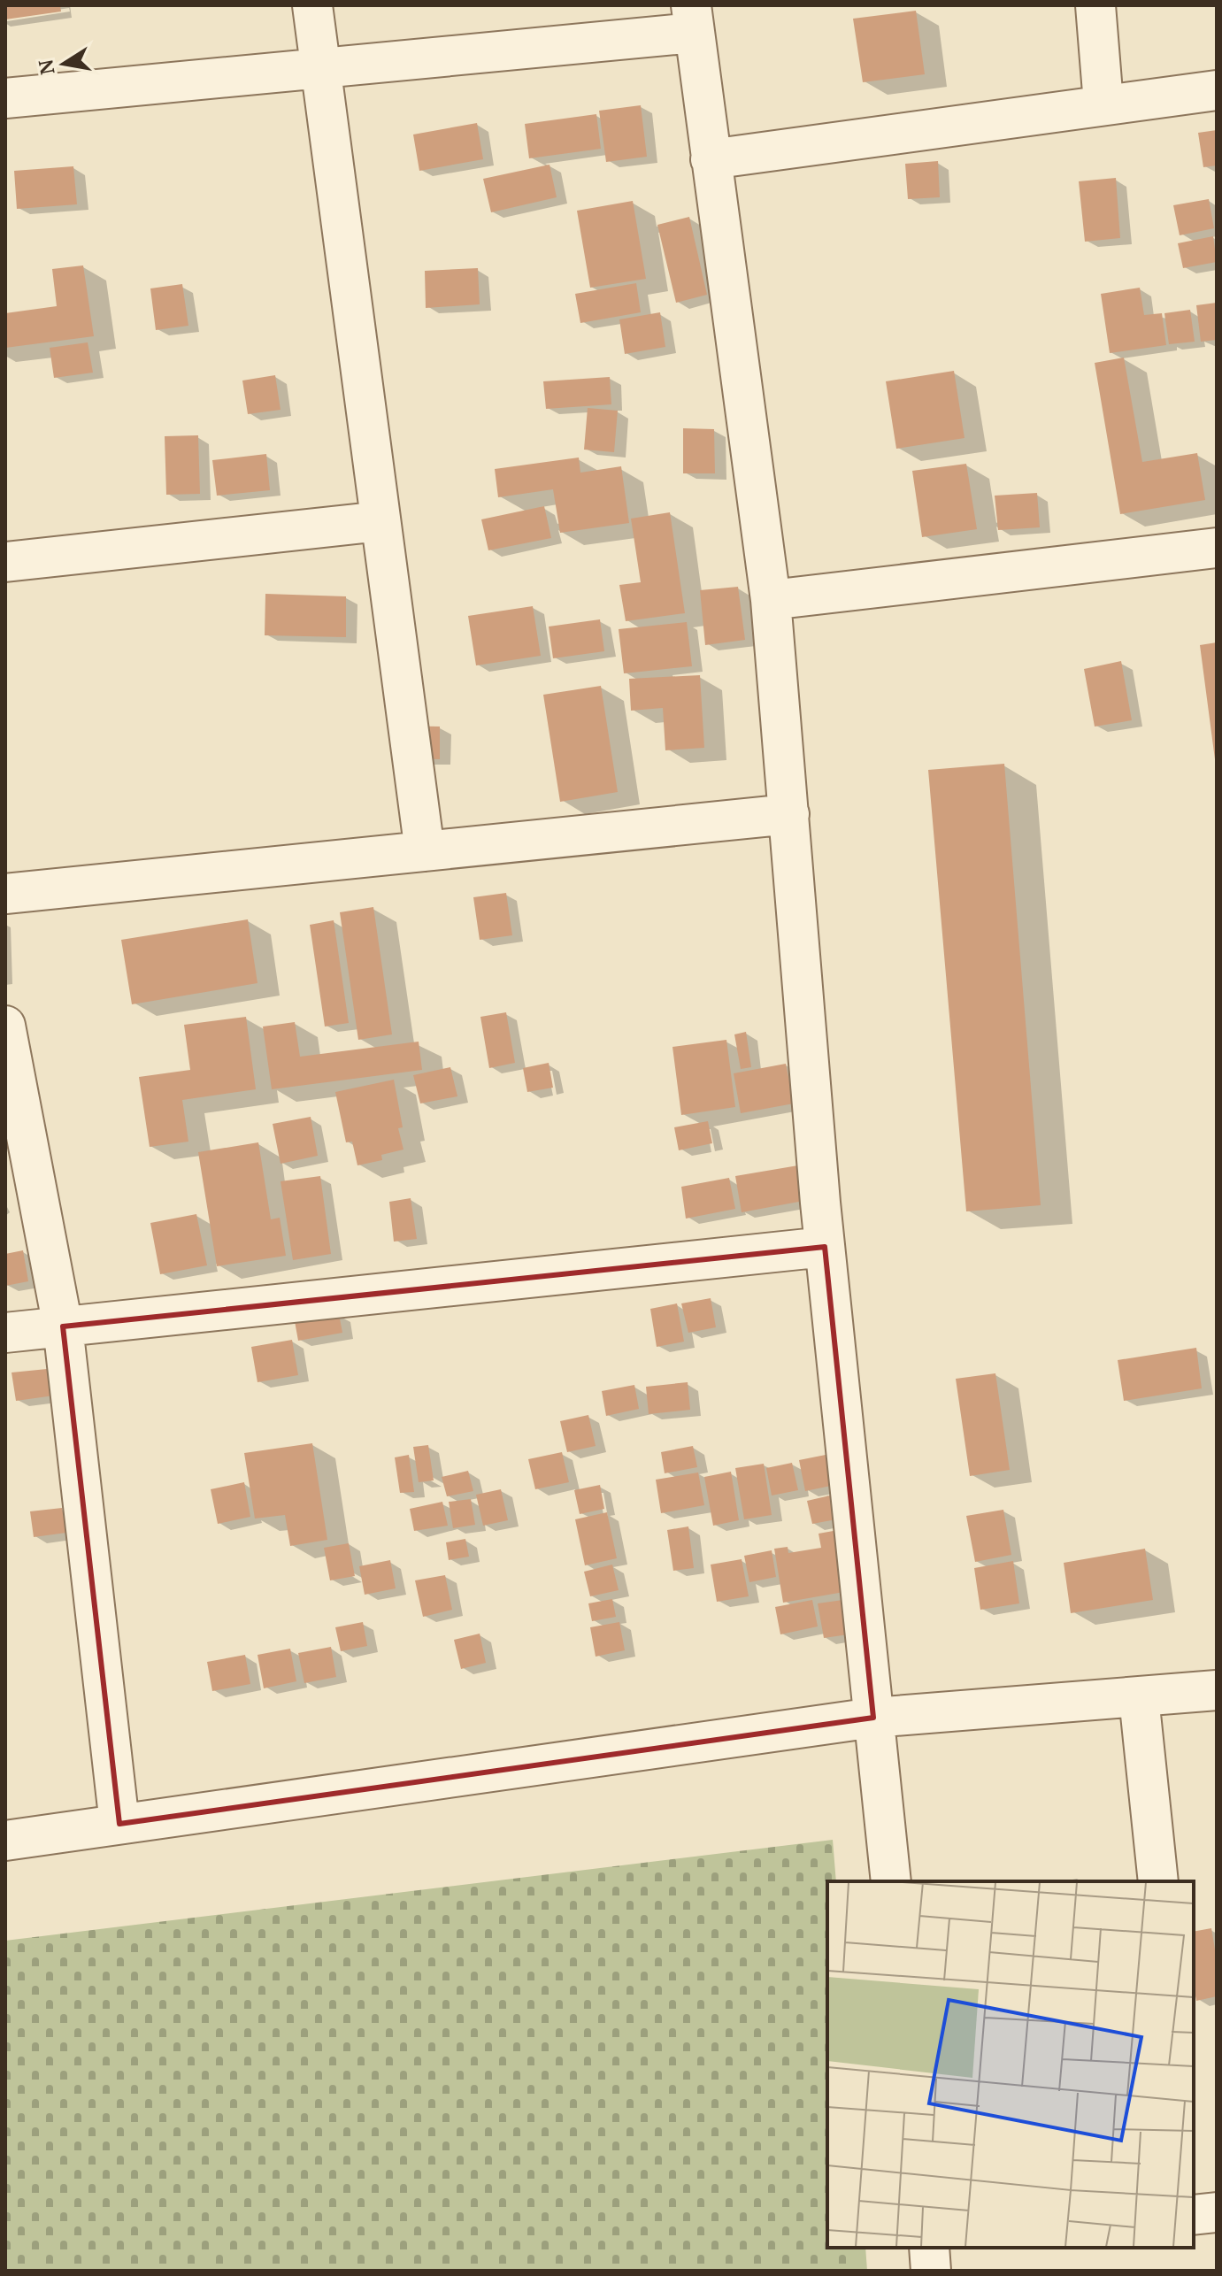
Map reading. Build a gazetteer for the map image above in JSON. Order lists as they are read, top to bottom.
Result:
{
  "north": "left"
}
